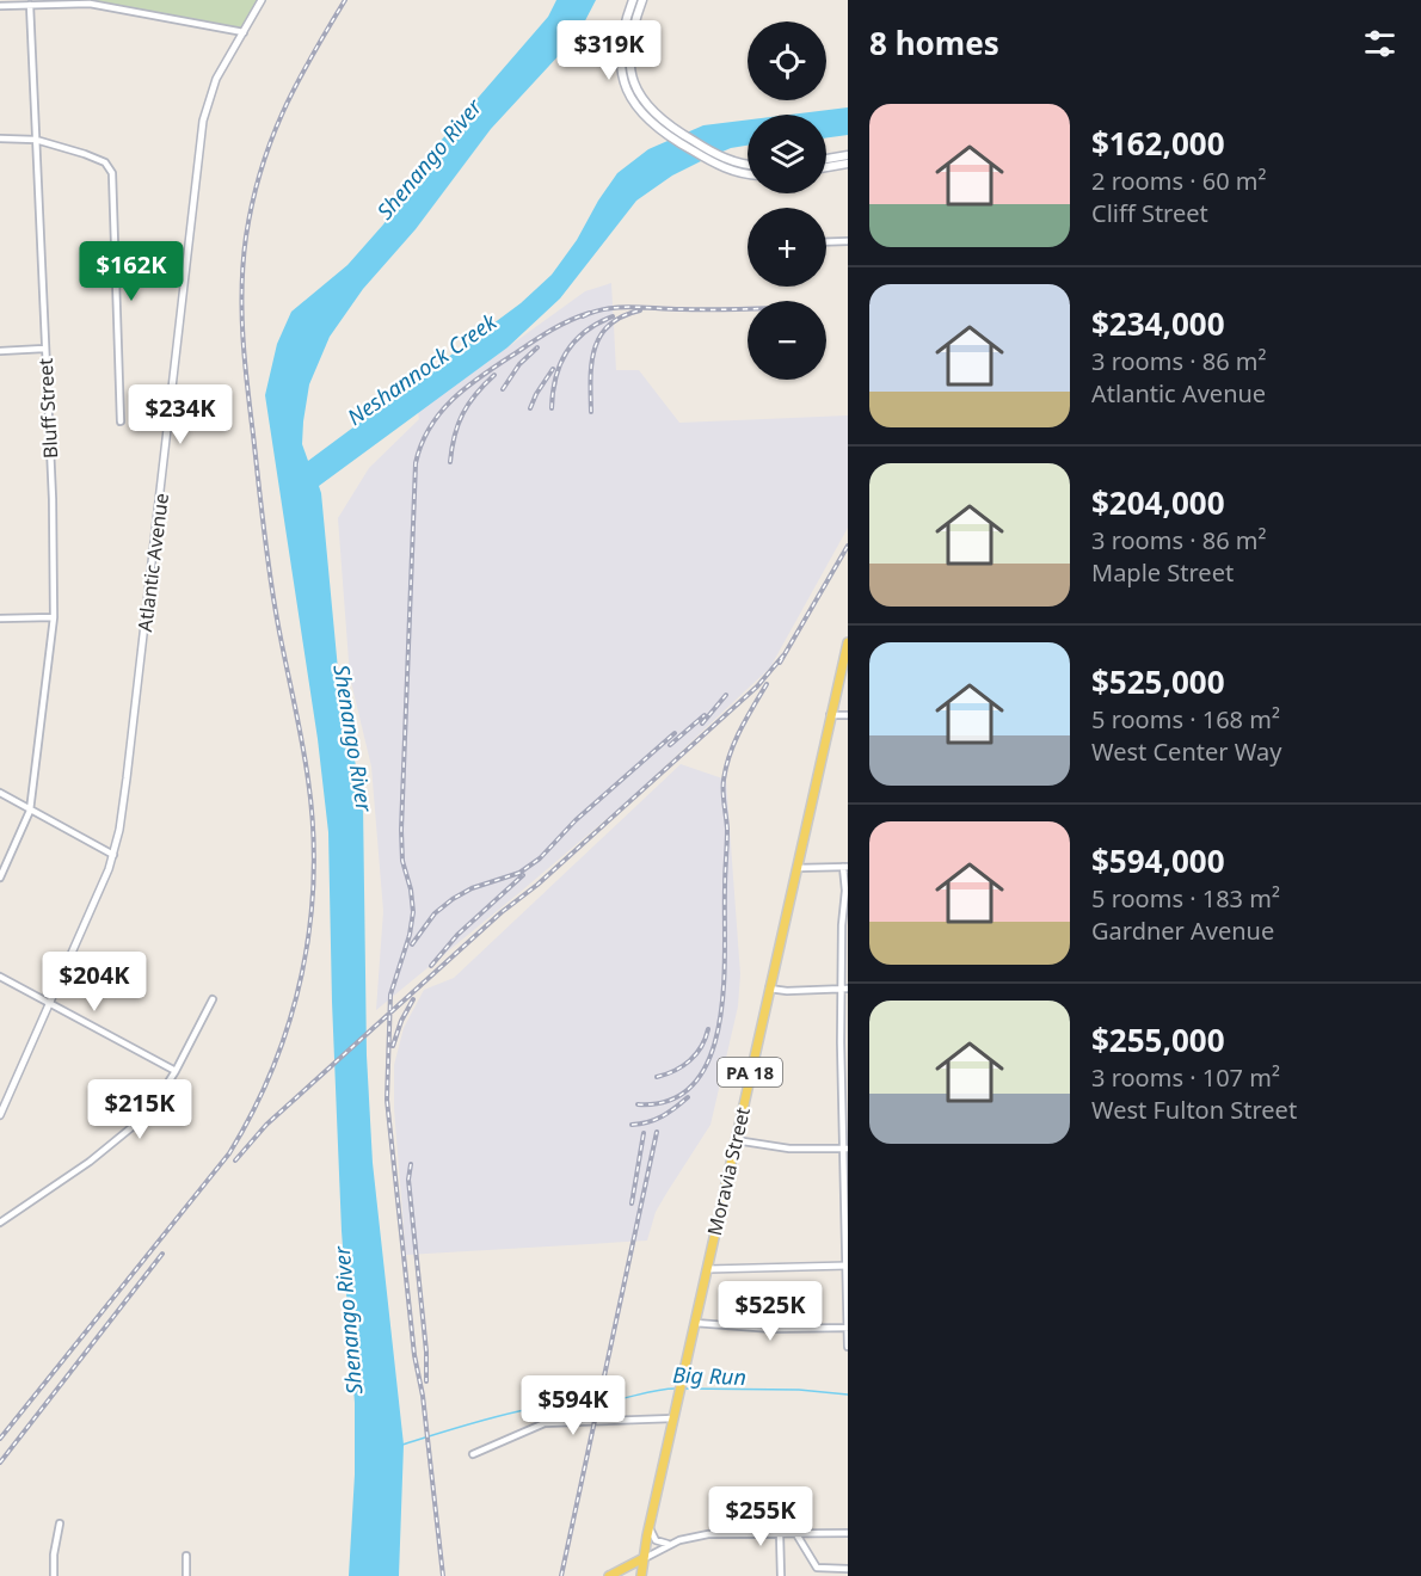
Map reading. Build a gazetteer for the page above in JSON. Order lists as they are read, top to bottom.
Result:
{
  "streets": {
    "main road": ["PA 18", "Moravia Street"],
    "street": ["Bluff Street", "Atlantic Avenue"]
  },
  "water": ["Shenango River", "Neshannock Creek", "Big Run"],
  "page": {
    "heading": "8 homes",
    "price": [
      "$319K",
      "$162K",
      "$234K",
      "$204K",
      "$215K",
      "$525K",
      "$594K",
      "$255K"
    ],
    "map_buttons": ["+", "−"],
    "list": [
      {
        "name": "$162,000",
        "note": "2 rooms · 60 m² · Cliff Street"
      },
      {
        "name": "$234,000",
        "note": "3 rooms · 86 m² · Atlantic Avenue"
      },
      {
        "name": "$204,000",
        "note": "3 rooms · 86 m² · Maple Street"
      },
      {
        "name": "$525,000",
        "note": "5 rooms · 168 m² · West Center Way"
      },
      {
        "name": "$594,000",
        "note": "5 rooms · 183 m² · Gardner Avenue"
      },
      {
        "name": "$255,000",
        "note": "3 rooms · 107 m² · West Fulton Street"
      }
    ]
  }
}
